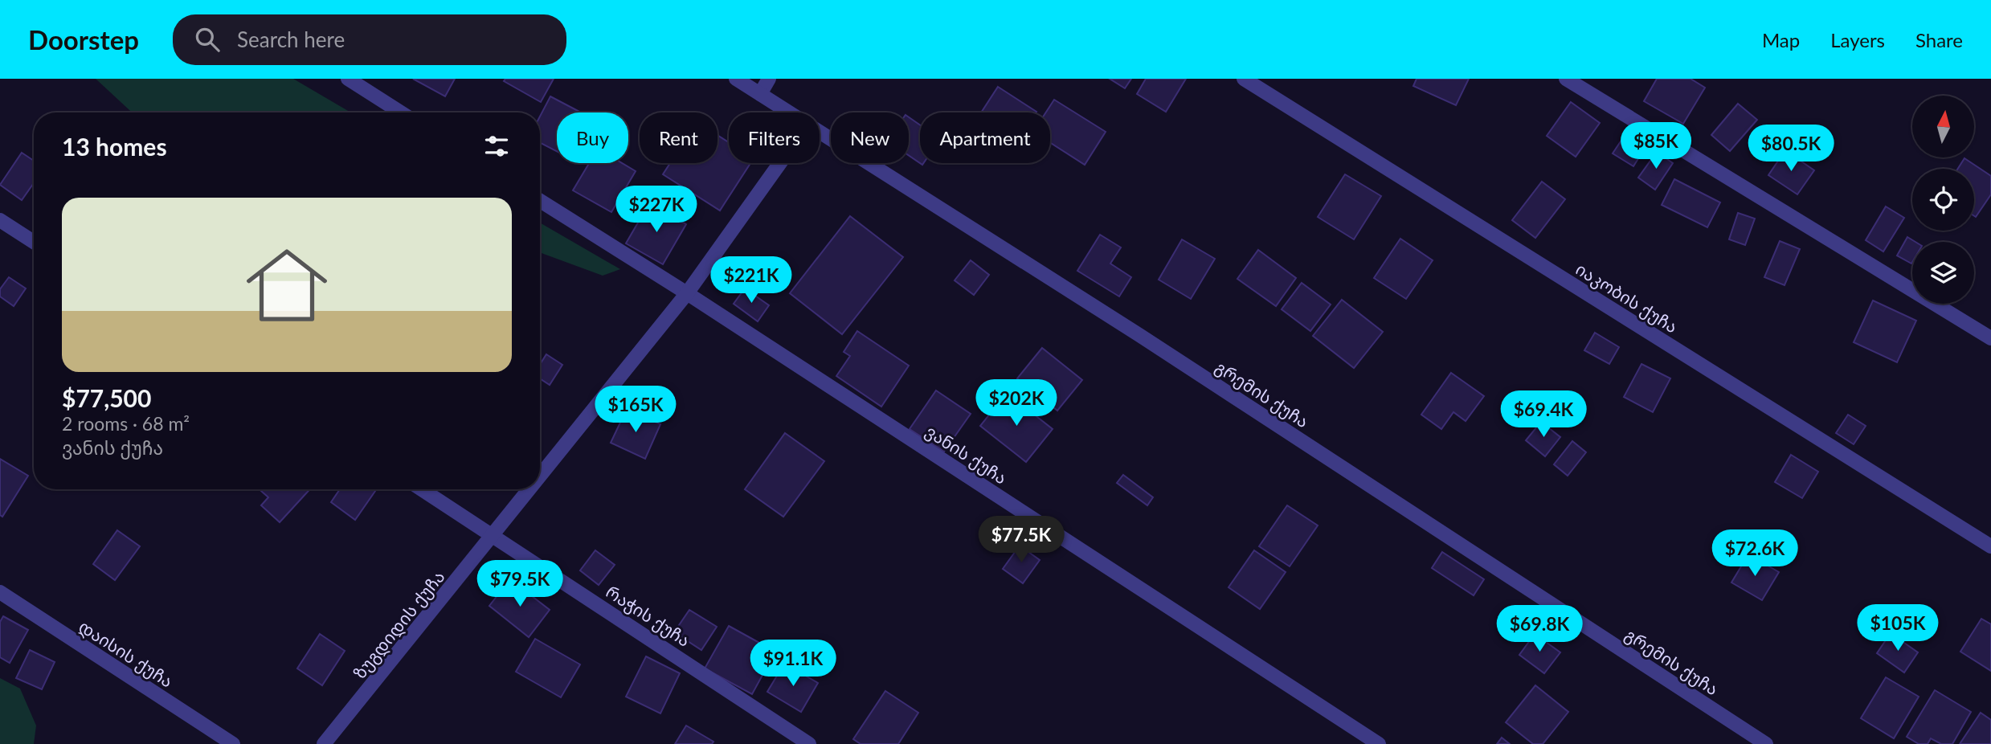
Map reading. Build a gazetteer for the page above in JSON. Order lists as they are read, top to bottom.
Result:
{
  "streets": {
    "street": [
      "იაკობის ქუჩა",
      "გრემის ქუჩა",
      "ვანის ქუჩა",
      "რაჭის ქუჩა",
      "ზუგდიდის ქუჩა",
      "დაისის ქუჩა"
    ]
  },
  "crossings": [
    ["ვანის ქუჩა", "ზუგდიდის ქუჩა"],
    ["რაჭის ქუჩა", "ზუგდიდის ქუჩა"]
  ],
  "north": "top",
  "page": {
    "header": "Doorstep",
    "search": "Search here",
    "nav": ["Map", "Layers", "Share"],
    "chip": [
      "Buy",
      "Rent",
      "Filters",
      "New",
      "Apartment"
    ],
    "heading": "13 homes",
    "price": [
      "$85K",
      "$80.5K",
      "$227K",
      "$221K",
      "$202K",
      "$165K",
      "$69.4K",
      "$77.5K",
      "$72.6K",
      "$79.5K",
      "$105K",
      "$69.8K",
      "$91.1K"
    ],
    "list": [
      {
        "name": "$77,500",
        "note": "2 rooms · 68 m² · ვანის ქუჩა"
      }
    ]
  }
}
